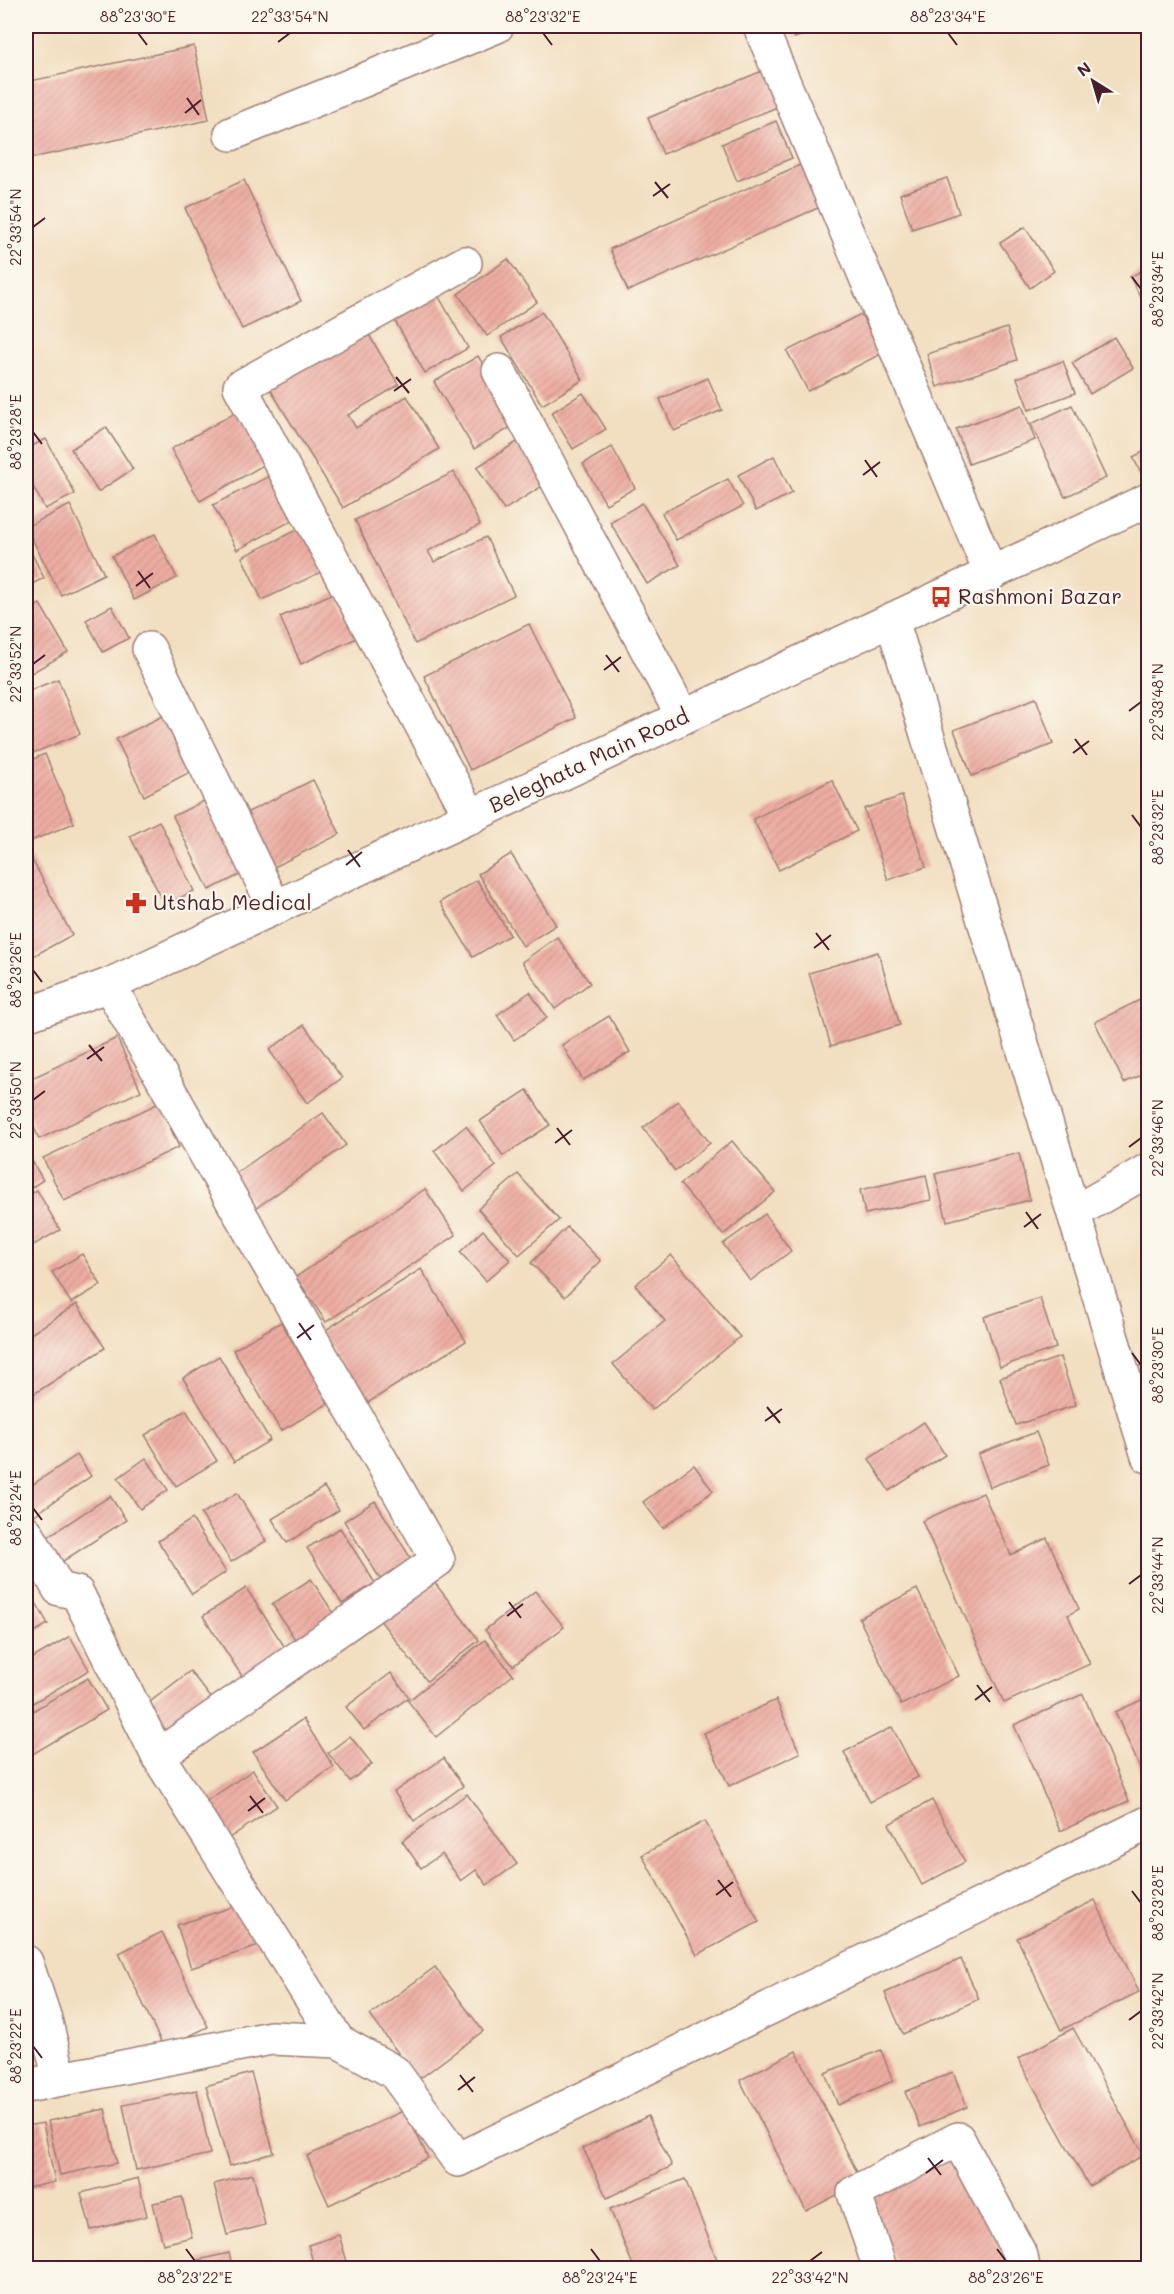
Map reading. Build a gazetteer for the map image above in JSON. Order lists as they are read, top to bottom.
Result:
{
  "streets": {
    "street": ["Beleghata Main Road"]
  },
  "places": {
    "bus stop": ["Rashmoni Bazar"],
    "pharmacy": ["Utshab Medical"]
  },
  "north": "top left",
  "coordinates": [
    "88°23'30\"E",
    "22°33'54\"N",
    "88°23'32\"E",
    "88°23'34\"E",
    "88°23'28\"E",
    "22°33'52\"N",
    "22°33'48\"N",
    "88°23'26\"E",
    "22°33'50\"N",
    "22°33'46\"N",
    "88°23'24\"E",
    "22°33'44\"N",
    "22°33'42\"N",
    "88°23'22\"E"
  ]
}
